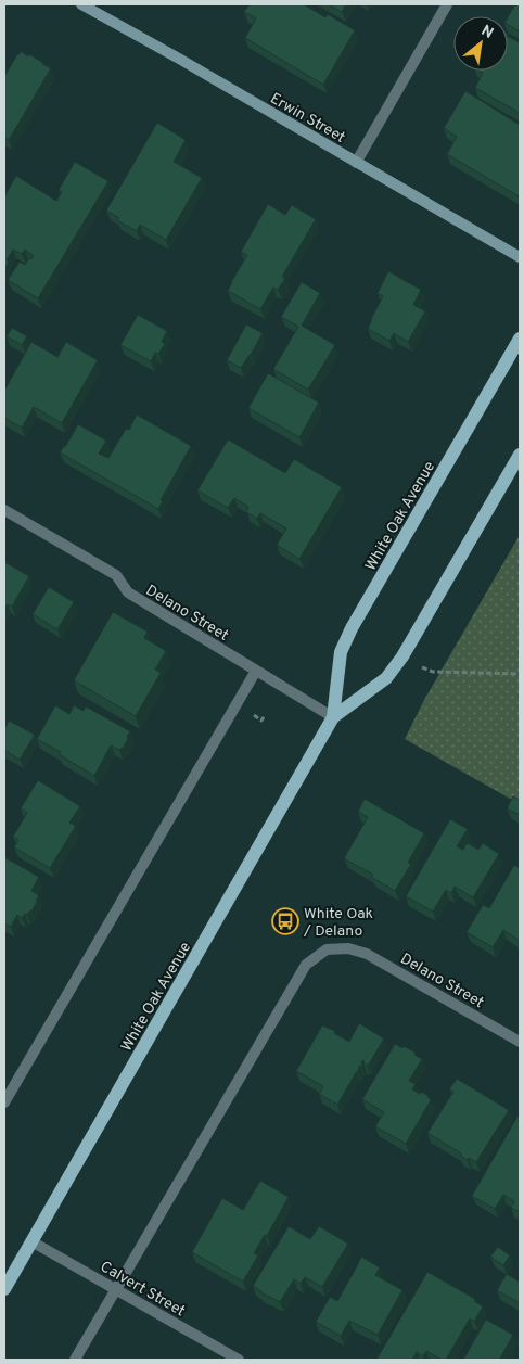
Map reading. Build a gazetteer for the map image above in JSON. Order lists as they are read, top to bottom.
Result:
{
  "streets": {
    "main road": ["White Oak Avenue"],
    "street": ["Erwin Street", "Delano Street", "Calvert Street"]
  },
  "crossings": [
    ["White Oak Avenue", "Delano Street"],
    ["White Oak Avenue", "Calvert Street"],
    ["Delano Street", "Calvert Street"]
  ],
  "places": {
    "bus stop": ["White Oak / Delano"]
  },
  "north": "top right"
}
